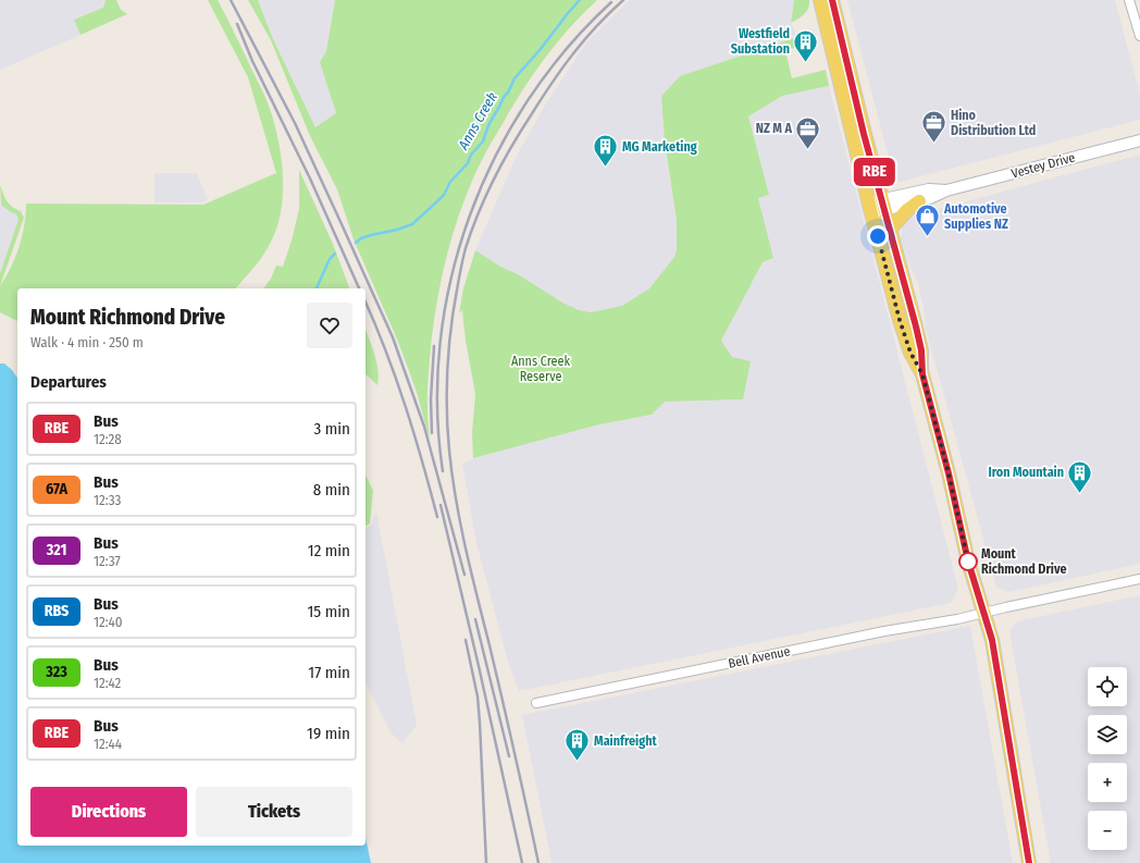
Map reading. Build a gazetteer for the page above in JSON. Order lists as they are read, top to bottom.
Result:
{
  "streets": {
    "street": ["Vestey Drive", "Bell Avenue"]
  },
  "water": ["Anns Creek"],
  "parks": ["Anns Creek Reserve"],
  "places": {
    "building": [
      "Westfield Substation",
      "MG Marketing",
      "Iron Mountain",
      "Mainfreight"
    ],
    "office": ["Hino Distribution Ltd", "NZ M A"],
    "shop": ["Automotive Supplies NZ"],
    "other": ["Mount Richmond Drive"]
  },
  "lines": ["bus line RBE"],
  "page": {
    "on_map": "RBE",
    "heading": [
      ["Mount Richmond Drive", "Walk · 4 min · 250 m"],
      "Departures"
    ],
    "list": [
      {
        "mark": "RBE",
        "name": "Bus",
        "note": "12:28",
        "value": "3 min"
      },
      {
        "mark": "67A",
        "name": "Bus",
        "note": "12:33",
        "value": "8 min"
      },
      {
        "mark": "321",
        "name": "Bus",
        "note": "12:37",
        "value": "12 min"
      },
      {
        "mark": "RBS",
        "name": "Bus",
        "note": "12:40",
        "value": "15 min"
      },
      {
        "mark": "323",
        "name": "Bus",
        "note": "12:42",
        "value": "17 min"
      },
      {
        "mark": "RBE",
        "name": "Bus",
        "note": "12:44",
        "value": "19 min"
      }
    ],
    "map_buttons": ["+", "−"],
    "buttons": ["Directions", "Tickets"]
  }
}
